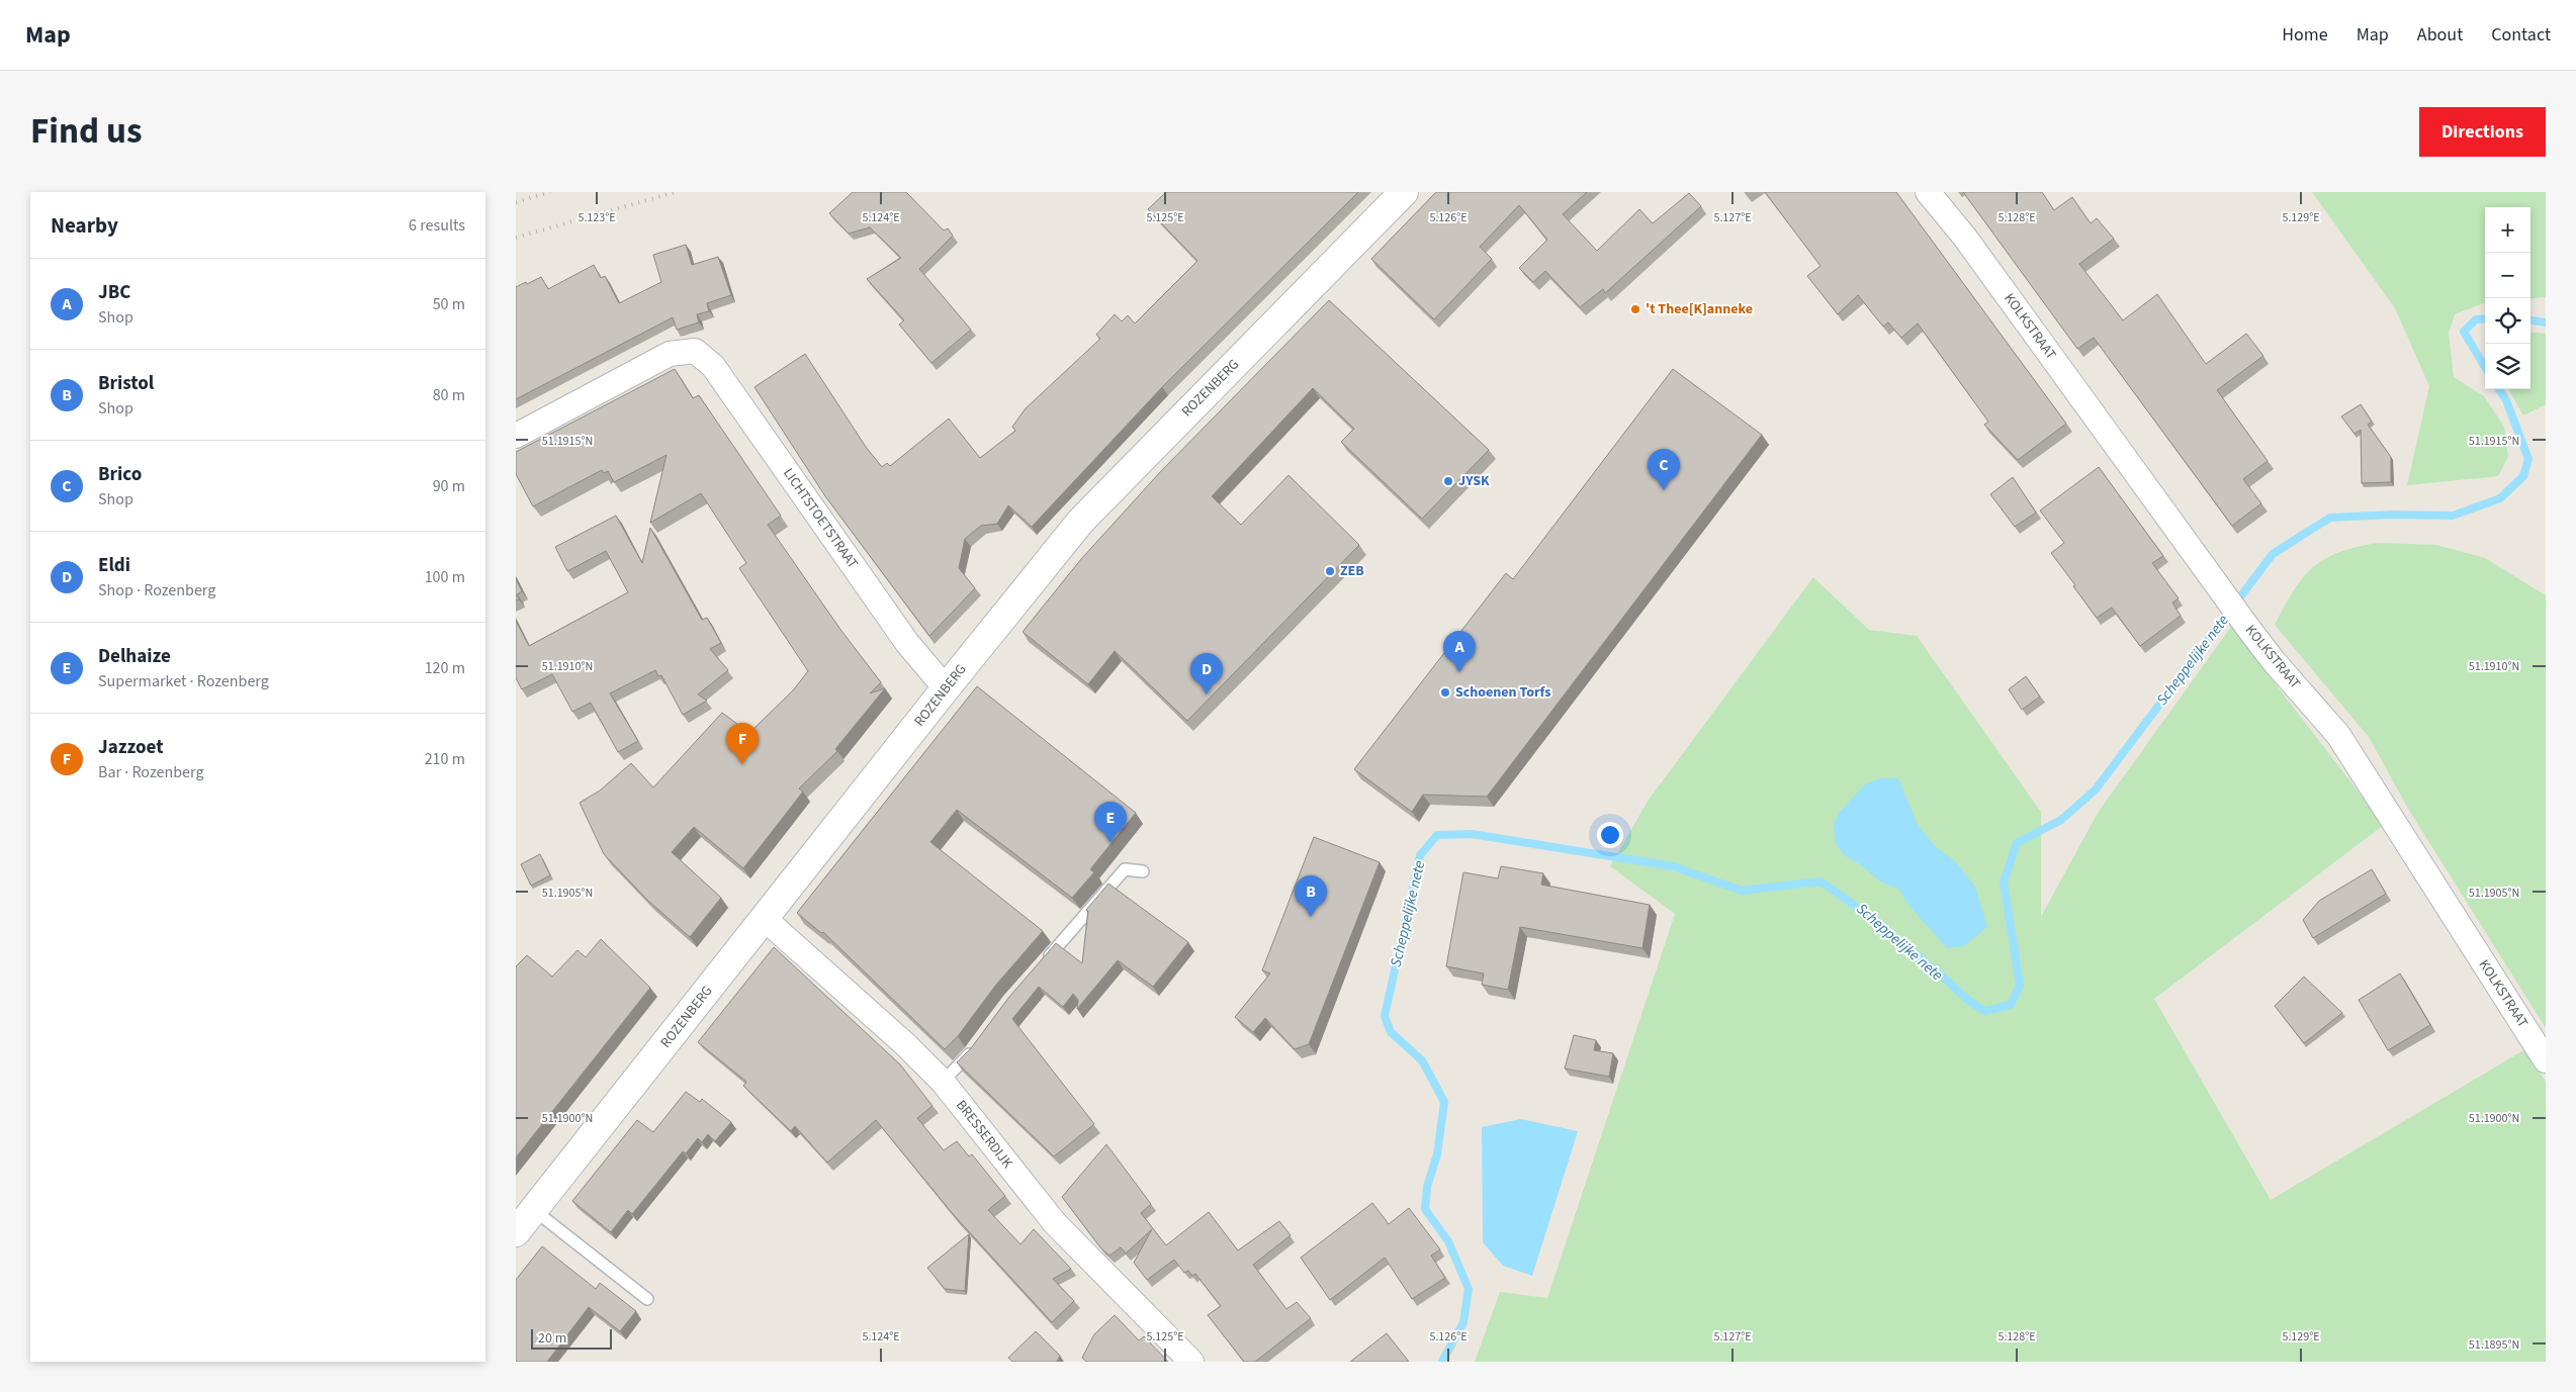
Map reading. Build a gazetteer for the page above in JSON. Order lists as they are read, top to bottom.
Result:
{
  "streets": {
    "main road": ["ROZENBERG"],
    "street": ["KOLKSTRAAT", "LICHTSTOETSTRAAT", "BRESSERDIJK"]
  },
  "crossings": [
    ["ROZENBERG", "LICHTSTOETSTRAAT"],
    ["ROZENBERG", "BRESSERDIJK"]
  ],
  "water": ["Scheppelijke nete"],
  "places": [
    "'t Thee[K]anneke",
    "JYSK",
    "ZEB",
    "Schoenen Torfs"
  ],
  "scale_bar": "20 m",
  "page": {
    "header": "Map",
    "nav": [
      "Home",
      "Map",
      "About",
      "Contact"
    ],
    "title": "Find us",
    "buttons": "Directions",
    "heading": ["Nearby", "6 results"],
    "map_buttons": ["+", "−"],
    "list": [
      {
        "mark": "A",
        "name": "JBC",
        "note": "Shop",
        "value": "50 m"
      },
      {
        "mark": "B",
        "name": "Bristol",
        "note": "Shop",
        "value": "80 m"
      },
      {
        "mark": "C",
        "name": "Brico",
        "note": "Shop",
        "value": "90 m"
      },
      {
        "mark": "D",
        "name": "Eldi",
        "note": "Shop · Rozenberg",
        "value": "100 m"
      },
      {
        "mark": "E",
        "name": "Delhaize",
        "note": "Supermarket · Rozenberg",
        "value": "120 m"
      },
      {
        "mark": "F",
        "name": "Jazzoet",
        "note": "Bar · Rozenberg",
        "value": "210 m"
      }
    ],
    "pins": [
      "C",
      "A",
      "D",
      "F",
      "E",
      "B"
    ],
    "scale": "20 m"
  },
  "coordinates": [
    "5.123°E",
    "5.124°E",
    "5.125°E",
    "5.126°E",
    "5.127°E",
    "5.128°E",
    "5.129°E",
    "51.1915°N",
    "51.1910°N",
    "51.1905°N",
    "51.1900°N",
    "51.1895°N"
  ]
}
